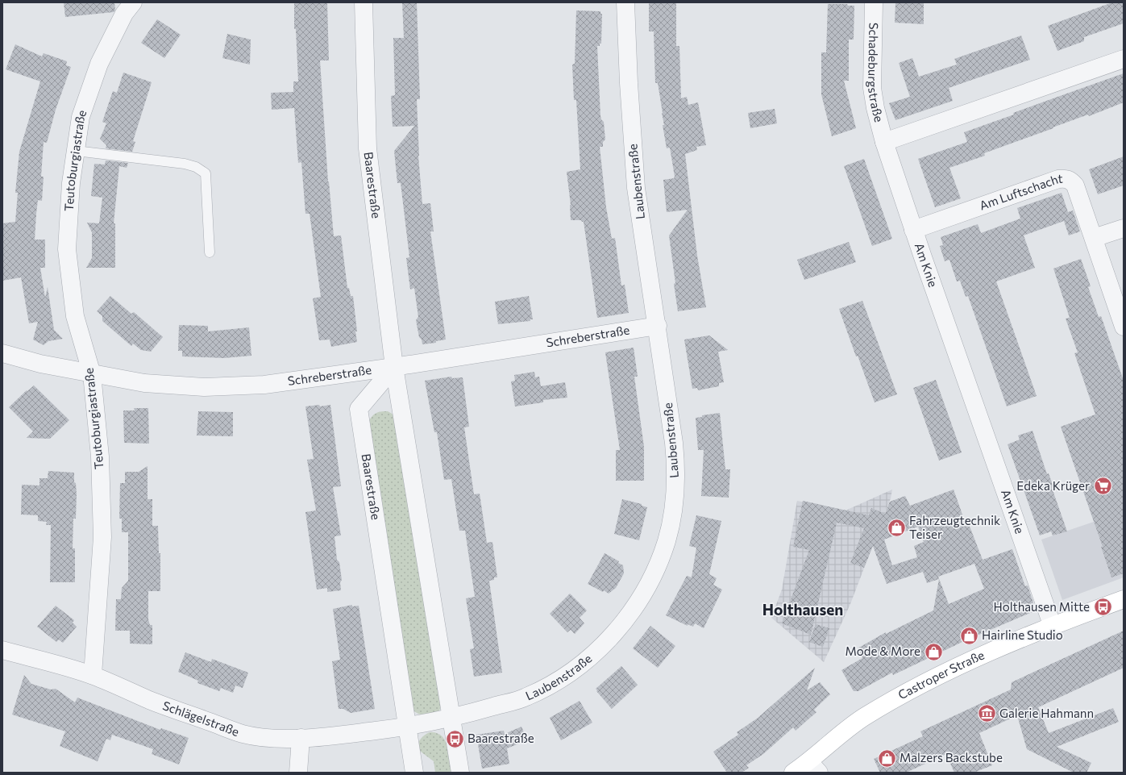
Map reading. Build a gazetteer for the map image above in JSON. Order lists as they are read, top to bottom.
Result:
{
  "streets": {
    "main road": ["Castroper Straße"],
    "street": [
      "Schadeburgstraße",
      "Teutoburgiastraße",
      "Laubenstraße",
      "Baarestraße",
      "Am Luftschacht",
      "Am Knie",
      "Schreberstraße",
      "Schlägelstraße"
    ]
  },
  "crossings": [
    ["Schadeburgstraße", "Am Knie"],
    ["Teutoburgiastraße", "Schreberstraße"],
    ["Teutoburgiastraße", "Schlägelstraße"],
    ["Laubenstraße", "Baarestraße"],
    ["Laubenstraße", "Schreberstraße"],
    ["Laubenstraße", "Schlägelstraße"],
    ["Baarestraße", "Schreberstraße"],
    ["Baarestraße", "Schlägelstraße"],
    ["Am Luftschacht", "Am Knie"],
    ["Am Knie", "Castroper Straße"]
  ],
  "districts": ["Holthausen"],
  "places": {
    "supermarket": ["Edeka Krüger"],
    "shop": [
      "Fahrzeugtechnik Teiser",
      "Hairline Studio",
      "Mode & More",
      "Malzers Backstube"
    ],
    "bus stop": ["Holthausen Mitte", "Baarestraße"],
    "museum": ["Galerie Hahmann"]
  }
}
